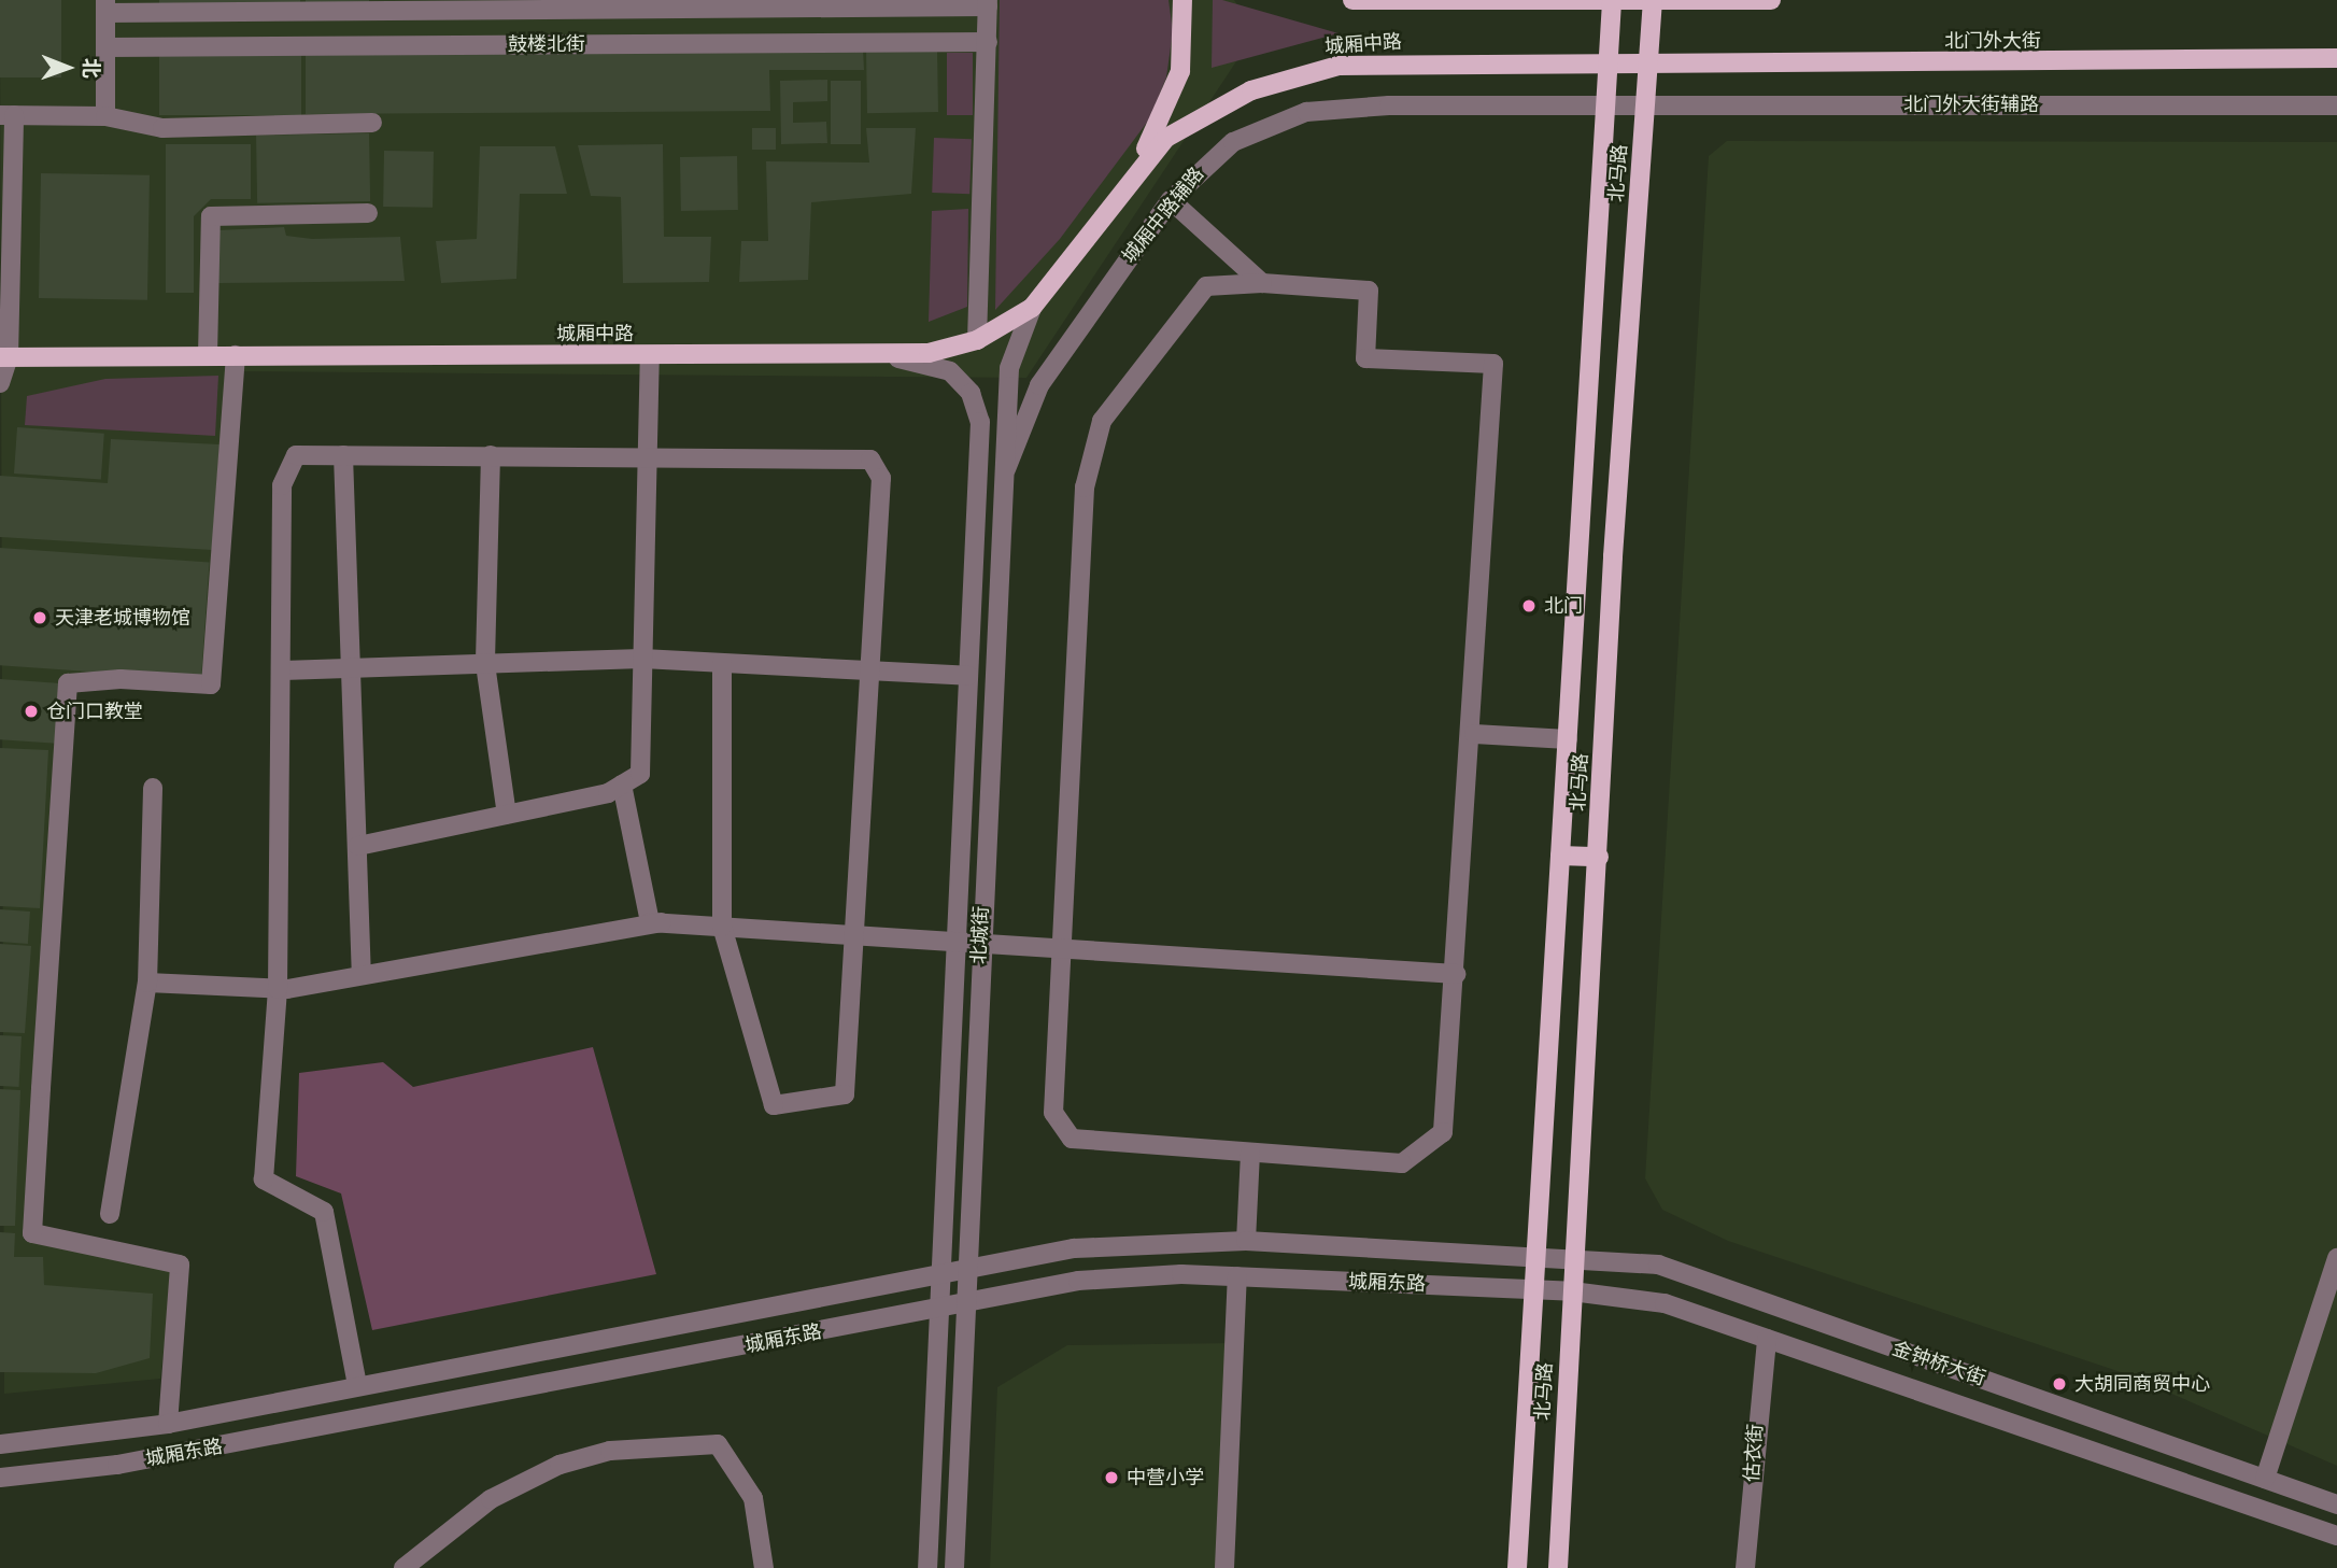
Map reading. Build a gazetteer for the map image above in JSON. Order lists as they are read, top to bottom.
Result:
{
  "streets": {
    "main road": ["北门外大街", "城厢中路", "北马路"],
    "street": [
      "鼓楼北街",
      "北门外大街辅路",
      "城厢中路辅路",
      "北城街",
      "城厢东路",
      "金钟桥大街",
      "估衣街"
    ]
  },
  "crossings": [
    ["北门外大街", "城厢中路"],
    ["北门外大街", "北马路"],
    ["城厢中路", "北马路"],
    ["城厢中路", "北城街"],
    ["北门外大街辅路", "北马路"],
    ["北门外大街辅路", "城厢中路辅路"],
    ["北马路", "城厢中路辅路"],
    ["北马路", "城厢东路"],
    ["北马路", "金钟桥大街"],
    ["城厢中路辅路", "北城街"],
    ["北城街", "城厢东路"],
    ["城厢东路", "金钟桥大街"],
    ["金钟桥大街", "估衣街"]
  ],
  "places": [
    "北门",
    "天津老城博物馆",
    "仓门口教堂",
    "大胡同商贸中心",
    "中营小学"
  ],
  "north": "right"
}
